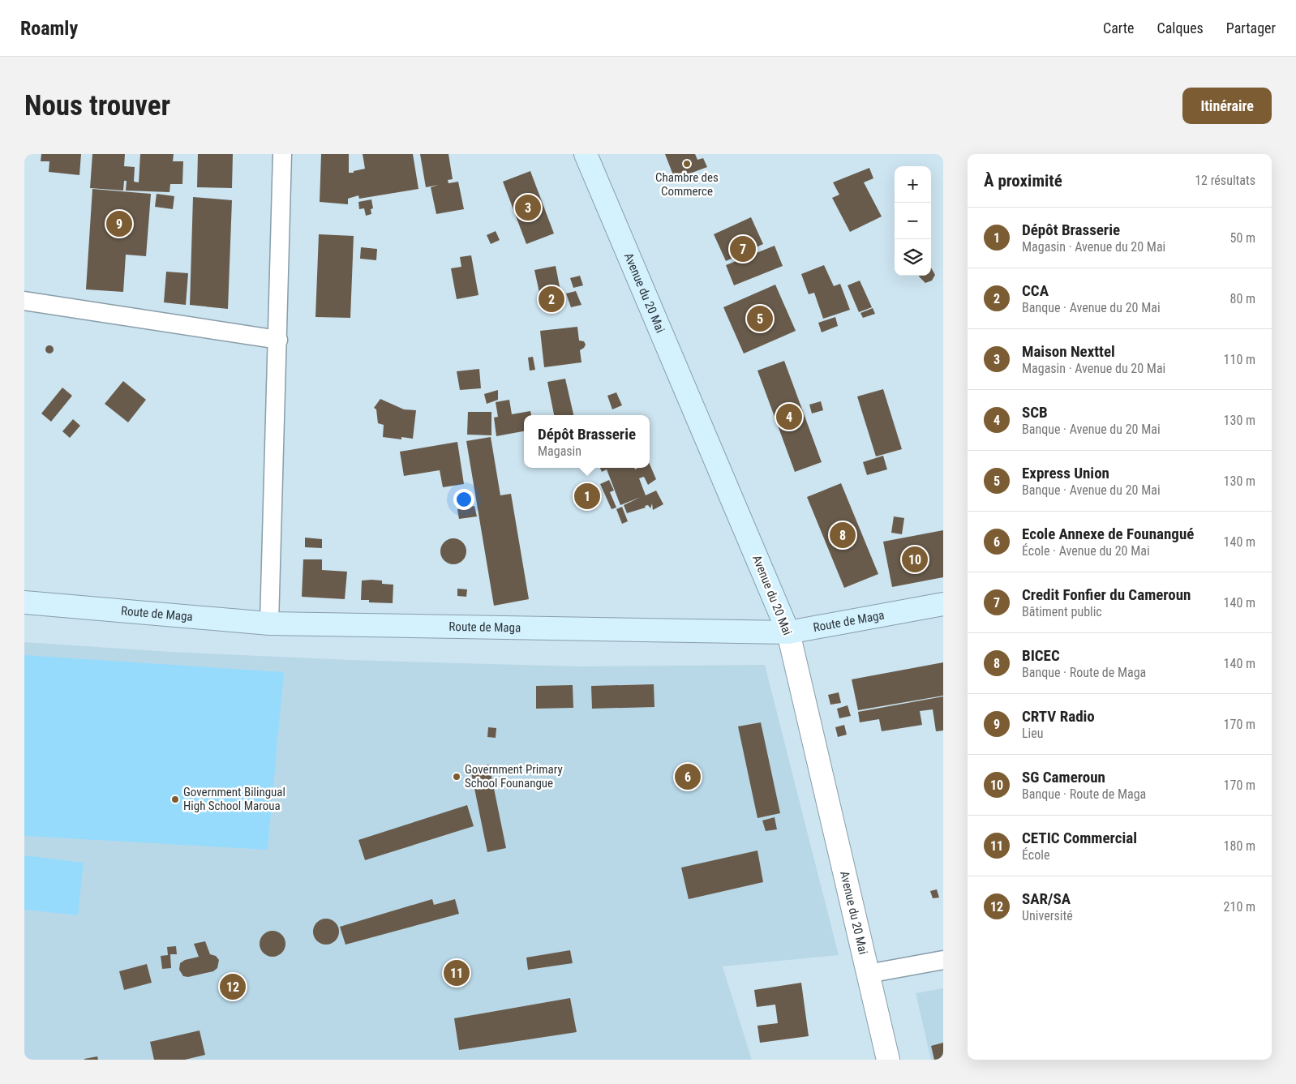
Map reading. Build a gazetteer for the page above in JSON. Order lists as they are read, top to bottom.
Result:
{
  "streets": {
    "main road": ["Avenue du 20 Mai", "Route de Maga"]
  },
  "crossings": [
    ["Avenue du 20 Mai", "Route de Maga"]
  ],
  "places": ["Chambre des Commerce", "Government Primary School Founangue", "Government Bilingual High School Maroua"],
  "page": {
    "header": "Roamly",
    "nav": ["Carte", "Calques", "Partager"],
    "buttons": "Itinéraire",
    "title": "Nous trouver",
    "heading": ["À proximité", "12 résultats"],
    "map_buttons": ["+", "−"],
    "pins": [
      "3",
      "9",
      "7",
      "2",
      "5",
      "4",
      "1",
      "8",
      "10",
      "6",
      "11",
      "12"
    ],
    "list": [
      {
        "mark": "1",
        "name": "Dépôt Brasserie",
        "note": "Magasin · Avenue du 20 Mai",
        "value": "50 m"
      },
      {
        "mark": "2",
        "name": "CCA",
        "note": "Banque · Avenue du 20 Mai",
        "value": "80 m"
      },
      {
        "mark": "3",
        "name": "Maison Nexttel",
        "note": "Magasin · Avenue du 20 Mai",
        "value": "110 m"
      },
      {
        "mark": "4",
        "name": "SCB",
        "note": "Banque · Avenue du 20 Mai",
        "value": "130 m"
      },
      {
        "mark": "5",
        "name": "Express Union",
        "note": "Banque · Avenue du 20 Mai",
        "value": "130 m"
      },
      {
        "mark": "6",
        "name": "Ecole Annexe de Founangué",
        "note": "École · Avenue du 20 Mai",
        "value": "140 m"
      },
      {
        "mark": "7",
        "name": "Credit Fonfier du Cameroun",
        "note": "Bâtiment public",
        "value": "140 m"
      },
      {
        "mark": "8",
        "name": "BICEC",
        "note": "Banque · Route de Maga",
        "value": "140 m"
      },
      {
        "mark": "9",
        "name": "CRTV Radio",
        "note": "Lieu",
        "value": "170 m"
      },
      {
        "mark": "10",
        "name": "SG Cameroun",
        "note": "Banque · Route de Maga",
        "value": "170 m"
      },
      {
        "mark": "11",
        "name": "CETIC Commercial",
        "note": "École",
        "value": "180 m"
      },
      {
        "mark": "12",
        "name": "SAR/SA",
        "note": "Université",
        "value": "210 m"
      }
    ],
    "popup": ["Dépôt Brasserie", "Magasin"]
  }
}
